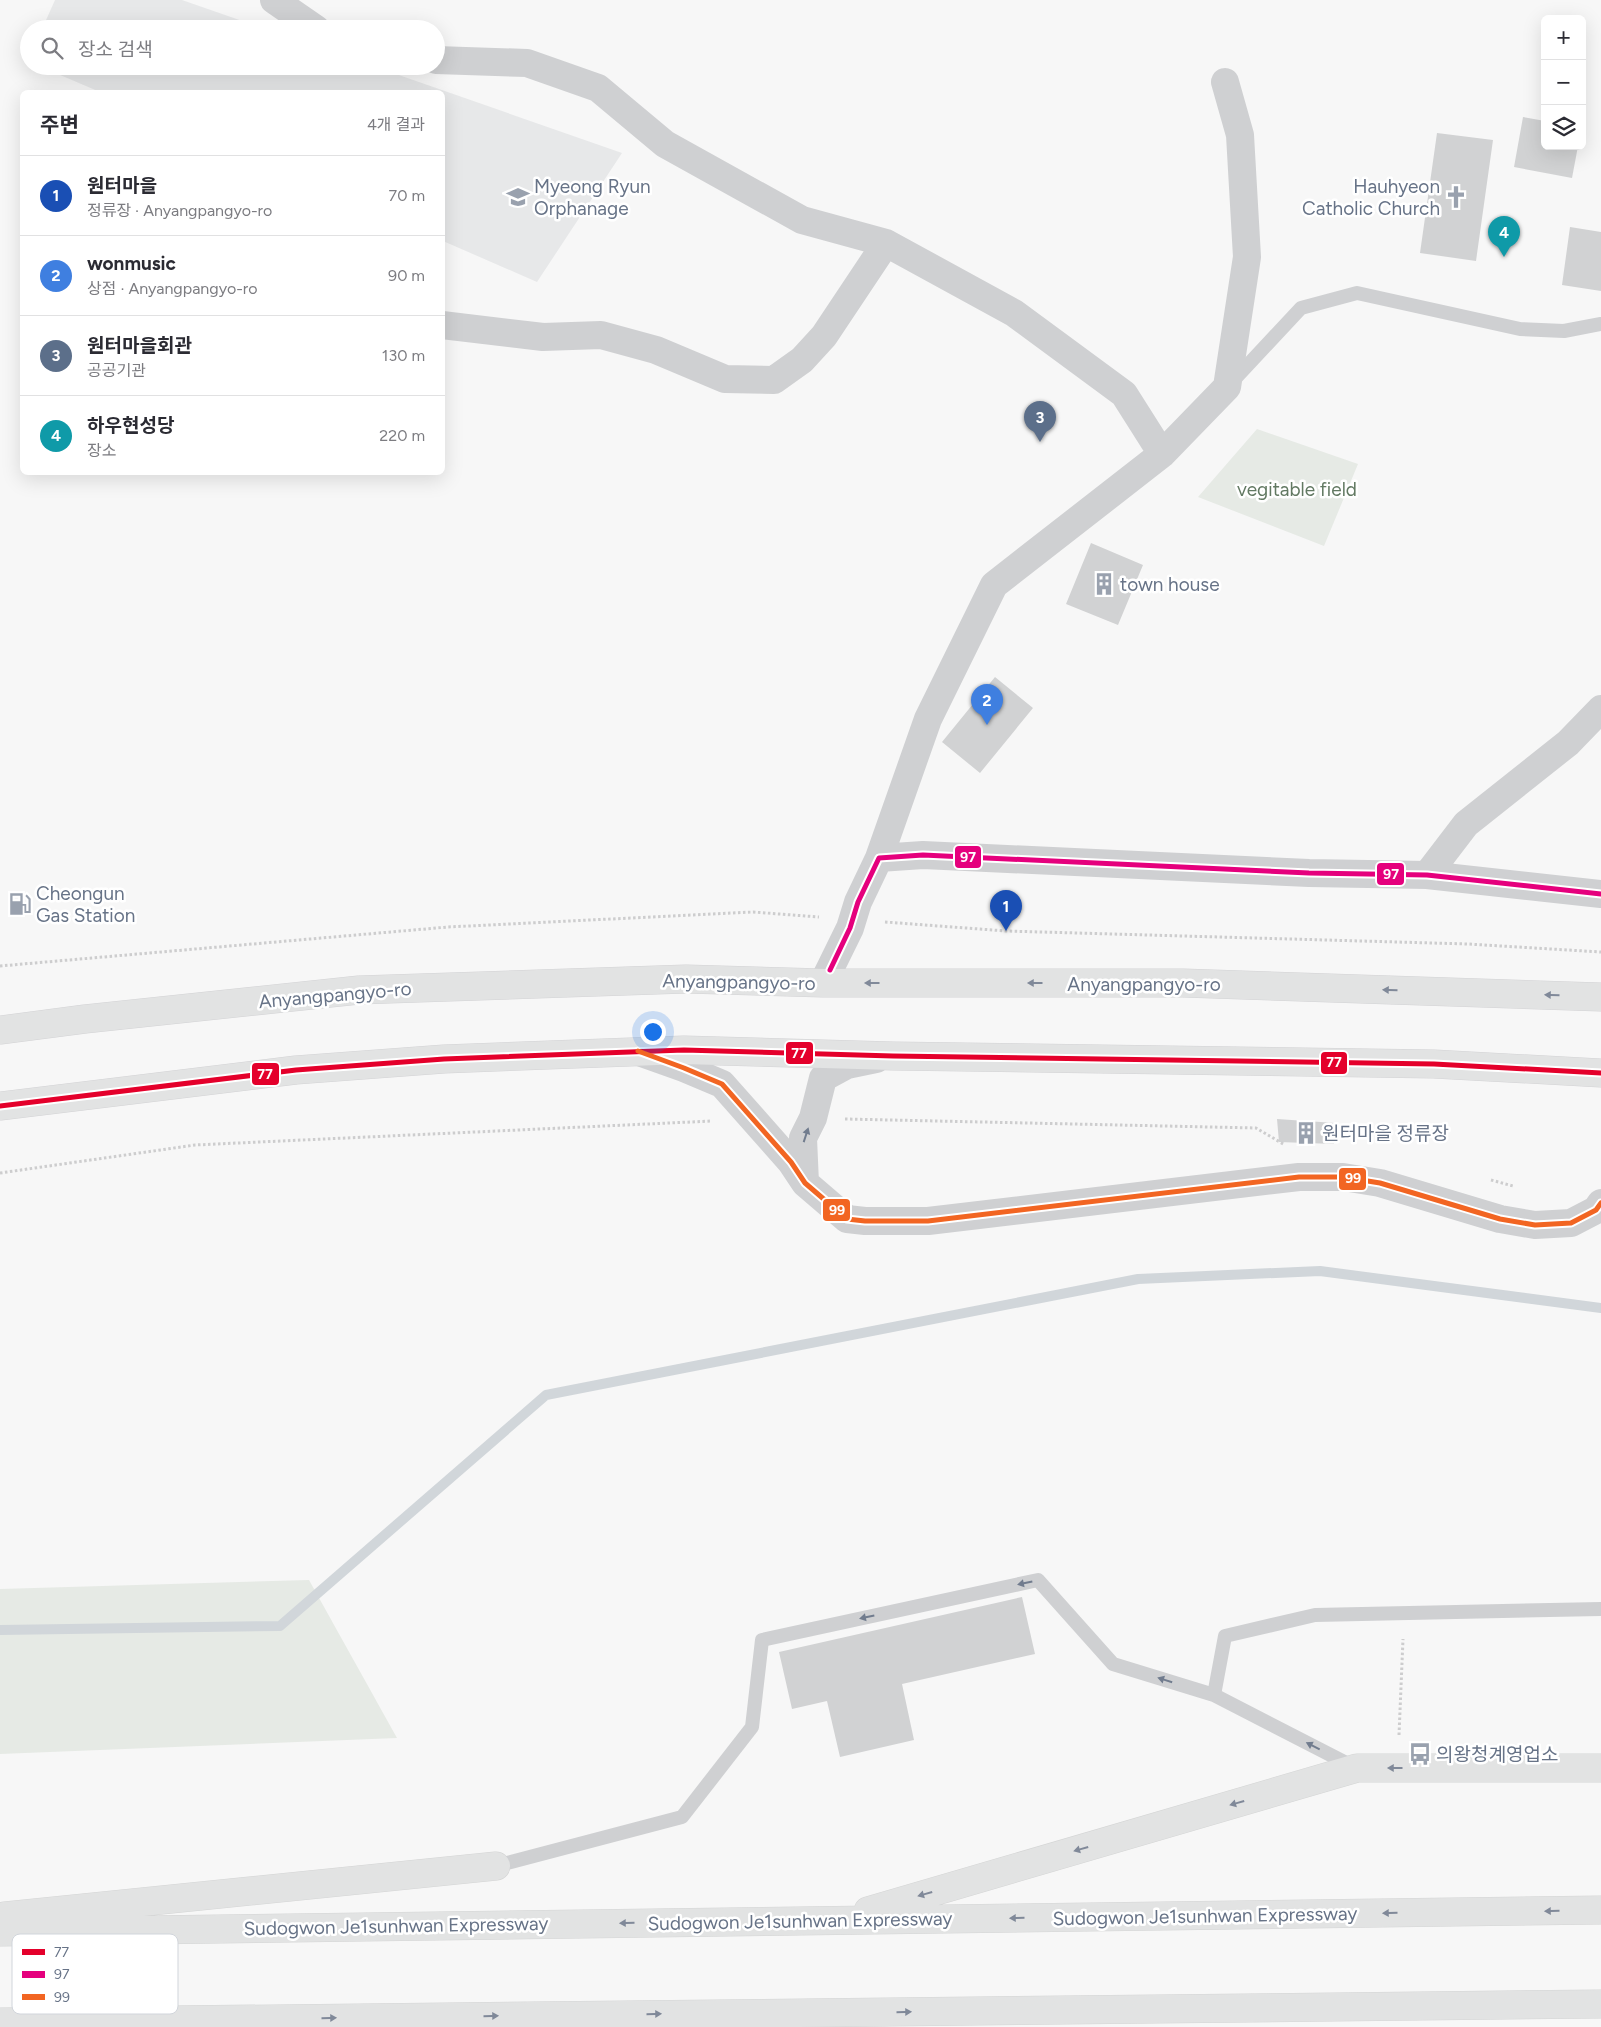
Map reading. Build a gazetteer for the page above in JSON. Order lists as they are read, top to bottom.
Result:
{
  "streets": {
    "main road": ["Anyangpangyo-ro", "Sudogwon Je1sunhwan Expressway"]
  },
  "parks": ["vegitable field"],
  "places": {
    "school or university": ["Myeong Ryun Orphanage"],
    "church": ["Hauhyeon Catholic Church"],
    "building": ["town house", "원터마을 정류장"],
    "fuel station": ["Cheongun Gas Station"],
    "bus stop": ["의왕청계영업소"]
  },
  "lines": ["transit line 97", "transit line 77", "transit line 99"],
  "legend": ["77", "97", "99"],
  "page": {
    "map_buttons": ["+", "−"],
    "search": "장소 검색",
    "heading": ["주변", "4개 결과"],
    "list": [
      {
        "mark": "1",
        "name": "원터마을",
        "note": "정류장 · Anyangpangyo-ro",
        "value": "70 m"
      },
      {
        "mark": "2",
        "name": "wonmusic",
        "note": "상점 · Anyangpangyo-ro",
        "value": "90 m"
      },
      {
        "mark": "3",
        "name": "원터마을회관",
        "note": "공공기관",
        "value": "130 m"
      },
      {
        "mark": "4",
        "name": "하우현성당",
        "note": "장소",
        "value": "220 m"
      }
    ],
    "pins": [
      "4",
      "3",
      "2",
      "1"
    ]
  }
}
